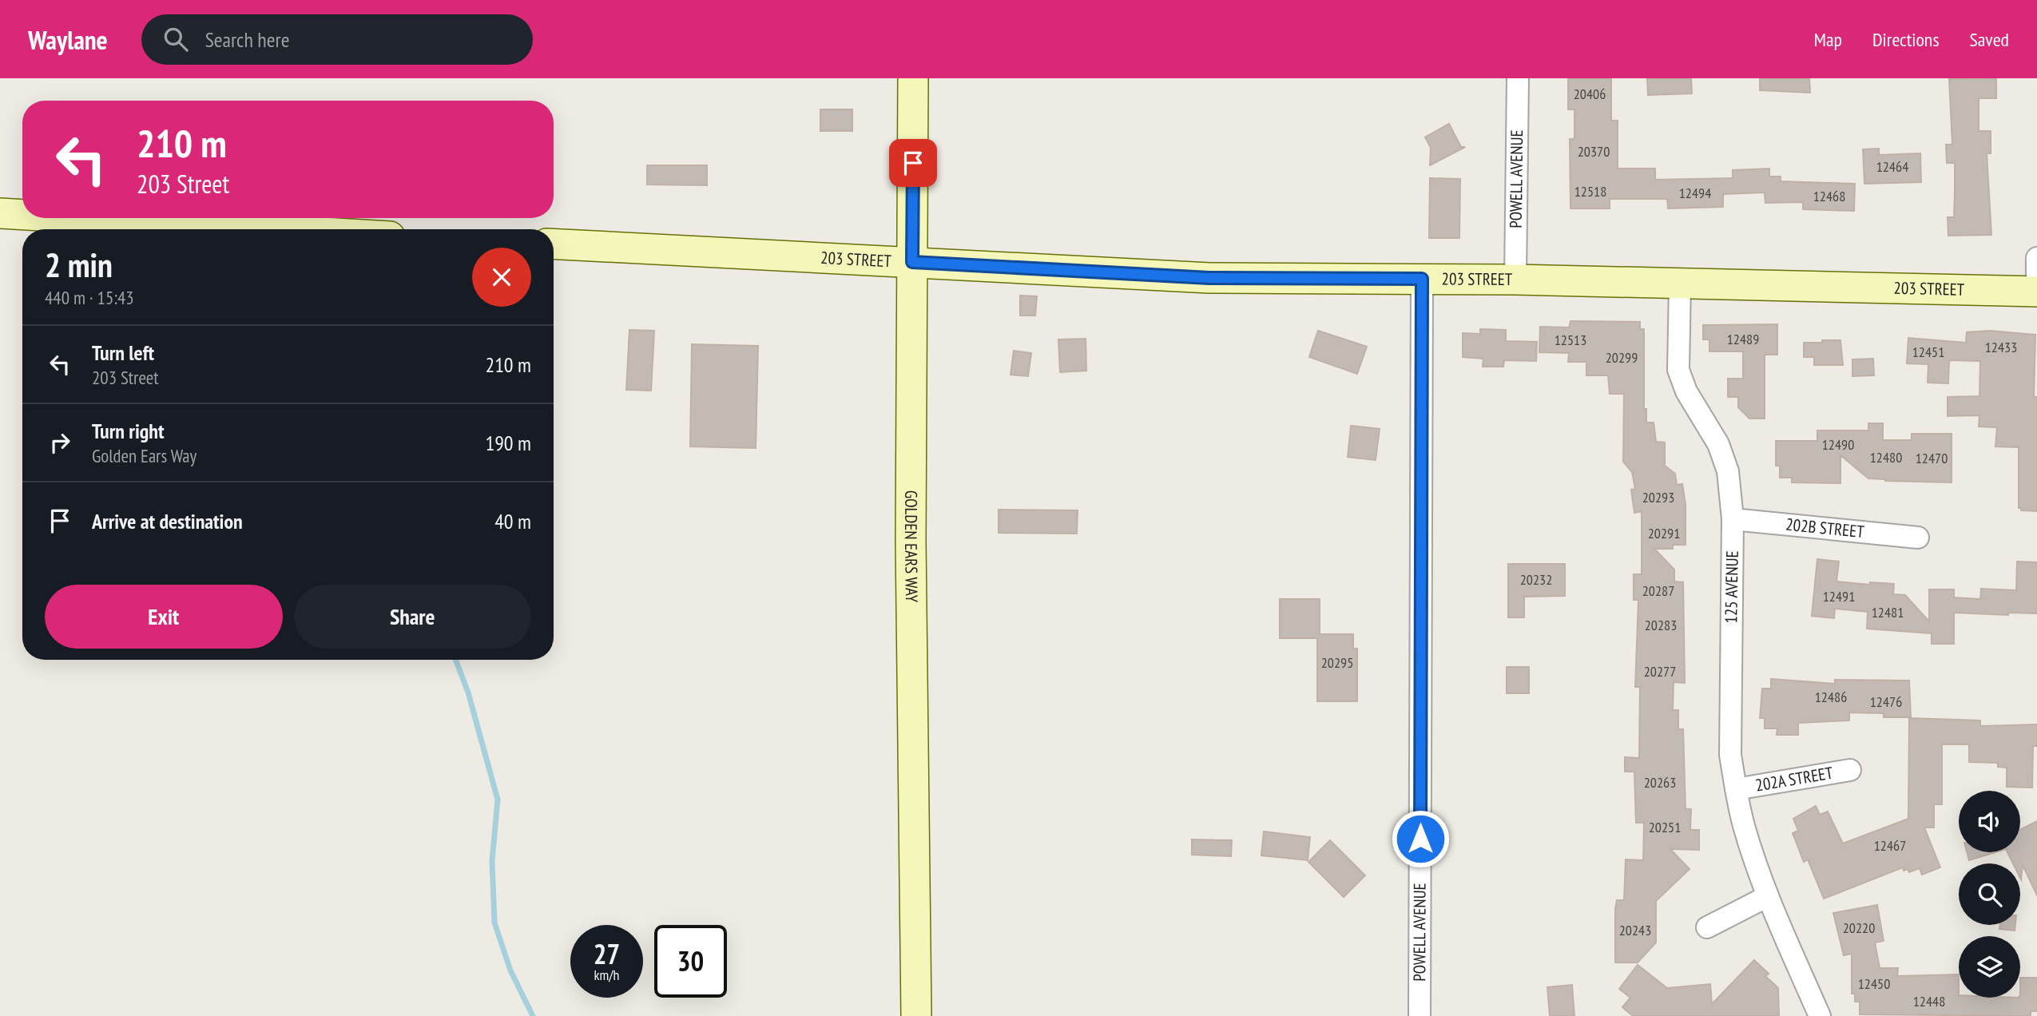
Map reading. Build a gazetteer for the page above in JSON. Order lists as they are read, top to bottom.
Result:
{
  "streets": {
    "main road": ["203 STREET", "GOLDEN EARS WAY"],
    "street": [
      "POWELL AVENUE",
      "202B STREET",
      "125 AVENUE",
      "202A STREET"
    ]
  },
  "crossings": [
    ["POWELL AVENUE", "203 STREET"],
    ["203 STREET", "GOLDEN EARS WAY"],
    ["203 STREET", "125 AVENUE"],
    ["202B STREET", "125 AVENUE"],
    ["125 AVENUE", "202A STREET"]
  ],
  "house_numbers": [
    "20406",
    "20370",
    "12464",
    "12518",
    "12494",
    "12468",
    "12489",
    "12513",
    "12433",
    "12451",
    "20299",
    "12490",
    "12480",
    "12470",
    "20293",
    "20291",
    "20232",
    "20287",
    "12491",
    "12481",
    "20283",
    "20295",
    "20277",
    "12486",
    "12476",
    "20263",
    "20251",
    "12467",
    "20220",
    "20243",
    "12450",
    "12448"
  ],
  "page": {
    "header": "Waylane",
    "search": "Search here",
    "nav": ["Map", "Directions", "Saved"],
    "turn": ["210 m", "203 Street"],
    "heading": ["2 min", "440 m · 15:43"],
    "list": [
      {
        "name": "Turn left",
        "note": "203 Street",
        "value": "210 m"
      },
      {
        "name": "Turn right",
        "note": "Golden Ears Way",
        "value": "190 m"
      },
      {
        "name": "Arrive at destination",
        "value": "40 m"
      }
    ],
    "buttons": ["Exit", "Share"],
    "speed": "27 km/h",
    "limit": "30"
  }
}
